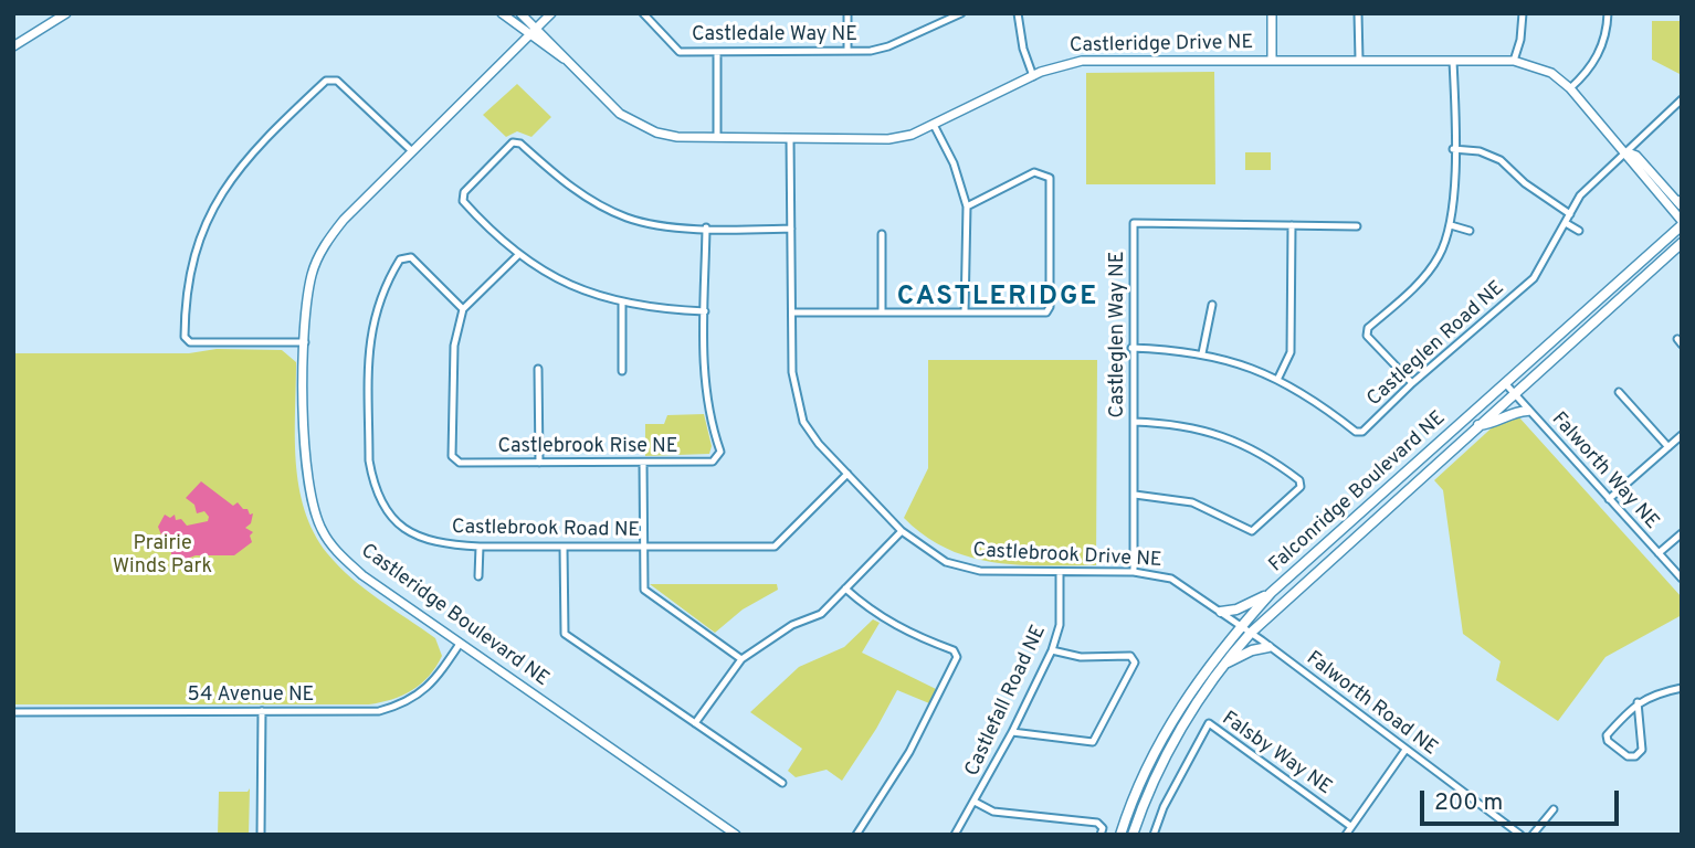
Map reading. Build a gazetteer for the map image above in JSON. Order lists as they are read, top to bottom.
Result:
{
  "streets": {
    "main road": ["Falconridge Boulevard NE"],
    "street": [
      "Castledale Way NE",
      "Castleridge Drive NE",
      "Castleglen Way NE",
      "Castleglen Road NE",
      "Castlebrook Rise NE",
      "Falworth Way NE",
      "Castlebrook Road NE",
      "Castlebrook Drive NE",
      "Castleridge Boulevard NE",
      "54 Avenue NE",
      "Castlefall Road NE",
      "Falworth Road NE",
      "Falsby Way NE"
    ]
  },
  "crossings": [
    ["Castleridge Drive NE", "Castleglen Road NE"],
    ["Castleridge Drive NE", "Falconridge Boulevard NE"],
    ["Castleridge Drive NE", "Castlebrook Drive NE"],
    ["Castleridge Drive NE", "Castleridge Boulevard NE"],
    ["Castleglen Way NE", "Castleglen Road NE"],
    ["Castleglen Way NE", "Castlebrook Drive NE"],
    ["Castlebrook Rise NE", "Castlebrook Road NE"],
    ["Falworth Way NE", "Falconridge Boulevard NE"],
    ["Falconridge Boulevard NE", "Castlebrook Drive NE"],
    ["Falconridge Boulevard NE", "Falworth Road NE"],
    ["Castlebrook Road NE", "Castlebrook Drive NE"],
    ["Castlebrook Drive NE", "Castlefall Road NE"],
    ["Castlebrook Drive NE", "Falworth Road NE"],
    ["Castleridge Boulevard NE", "54 Avenue NE"]
  ],
  "districts": ["CASTLERIDGE"],
  "parks": ["Prairie Winds Park"],
  "scale_bar": "200 m"
}
